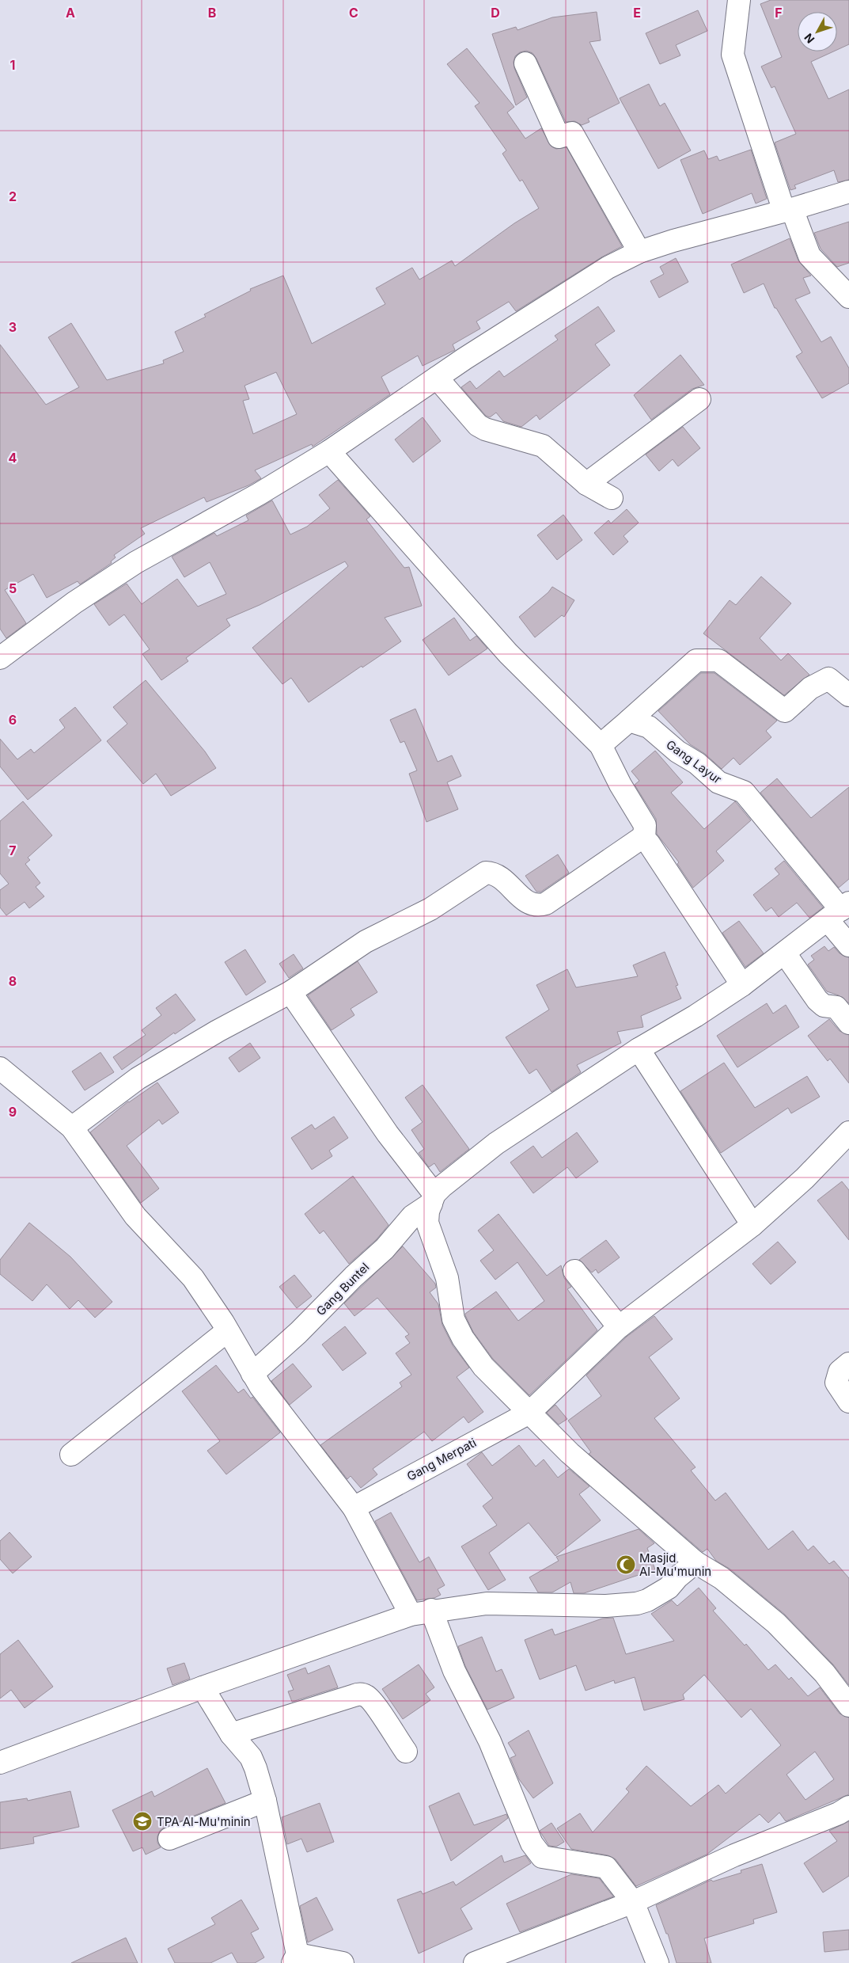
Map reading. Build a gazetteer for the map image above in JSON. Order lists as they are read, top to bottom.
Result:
{
  "streets": {
    "street": ["Gang Layur", "Gang Buntel", "Gang Merpati"]
  },
  "crossings": [
    ["Gang Layur", "Gang Buntel"]
  ],
  "places": {
    "mosque": ["Masjid Al-Mu'munin"],
    "school or university": ["TPA Al-Mu'minin"]
  },
  "north": "bottom left",
  "grid": {
    "columns": [
      "A",
      "B",
      "C",
      "D",
      "E",
      "F"
    ],
    "rows": [
      "1",
      "2",
      "3",
      "4",
      "5",
      "6",
      "7",
      "8",
      "9"
    ]
  }
}
